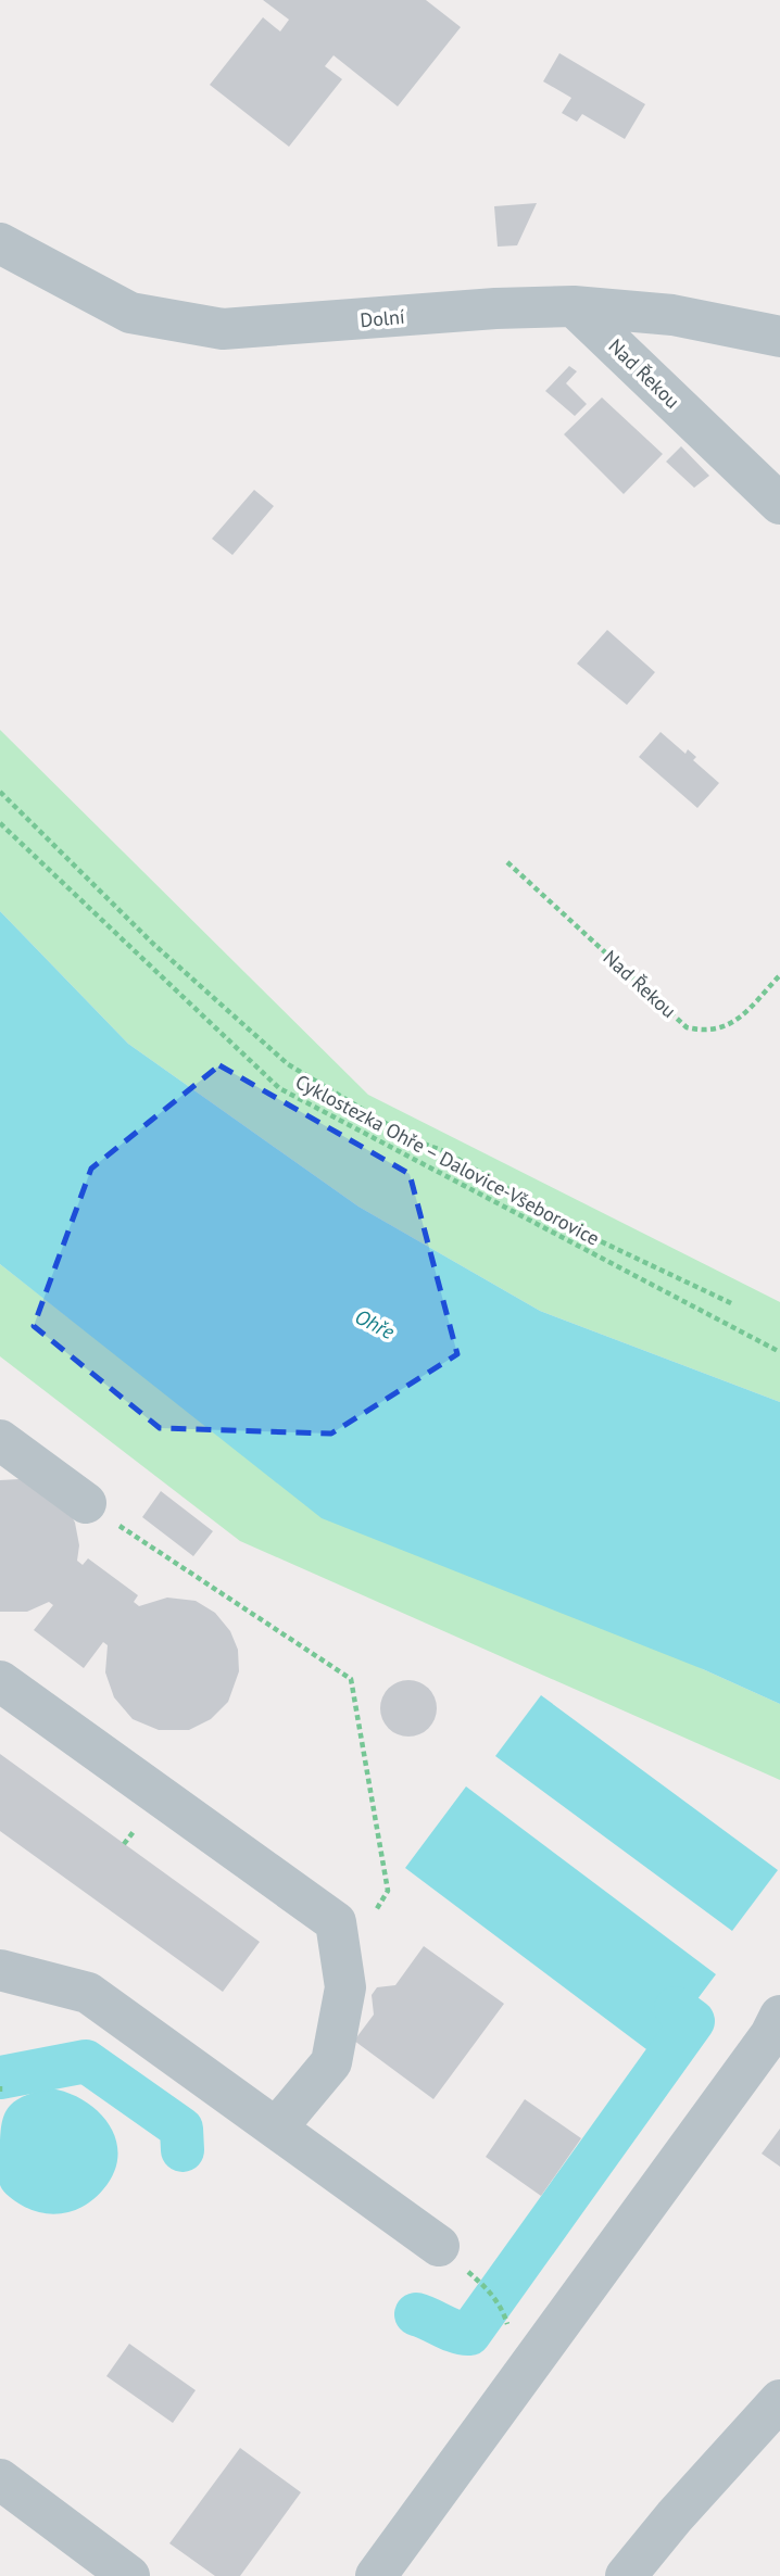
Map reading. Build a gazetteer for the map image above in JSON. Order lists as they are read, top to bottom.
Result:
{
  "streets": {
    "street": ["Dolní", "Nad Řekou"],
    "path": ["Cyklostezka Ohře – Dalovice-Všeborovice"]
  },
  "crossings": [
    ["Dolní", "Nad Řekou"]
  ],
  "water": ["Ohře"]
}
